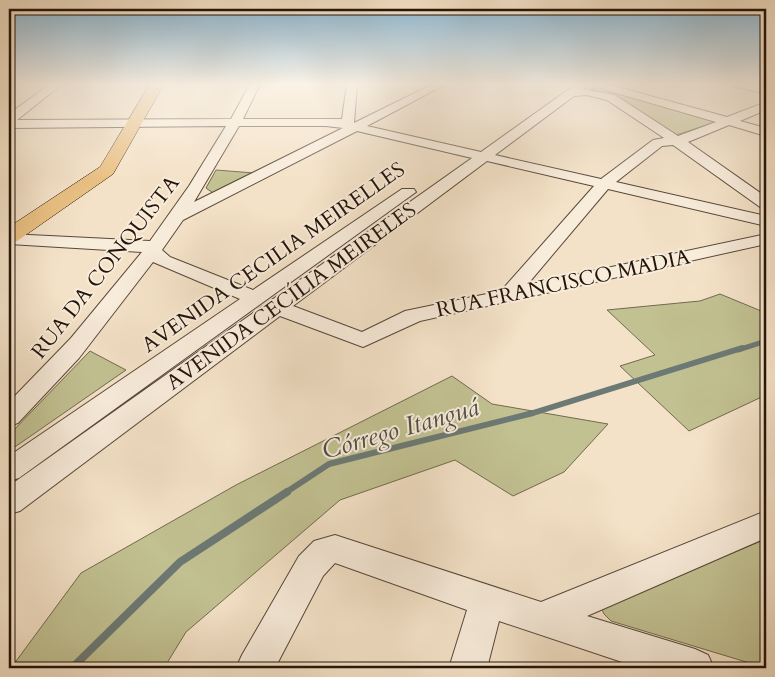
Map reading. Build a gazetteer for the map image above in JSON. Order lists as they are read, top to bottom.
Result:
{
  "streets": {
    "street": [
      "AVENIDA CECILIA MEIRELLES",
      "RUA DA CONQUISTA",
      "RUA FRANCISCO MADIA",
      "AVENIDA CECÍLIA MEIRELES"
    ]
  },
  "crossings": [
    ["AVENIDA CECILIA MEIRELLES", "AVENIDA CECÍLIA MEIRELES"],
    ["RUA FRANCISCO MADIA", "AVENIDA CECÍLIA MEIRELES"]
  ],
  "water": ["Córrego Itanguá"]
}
